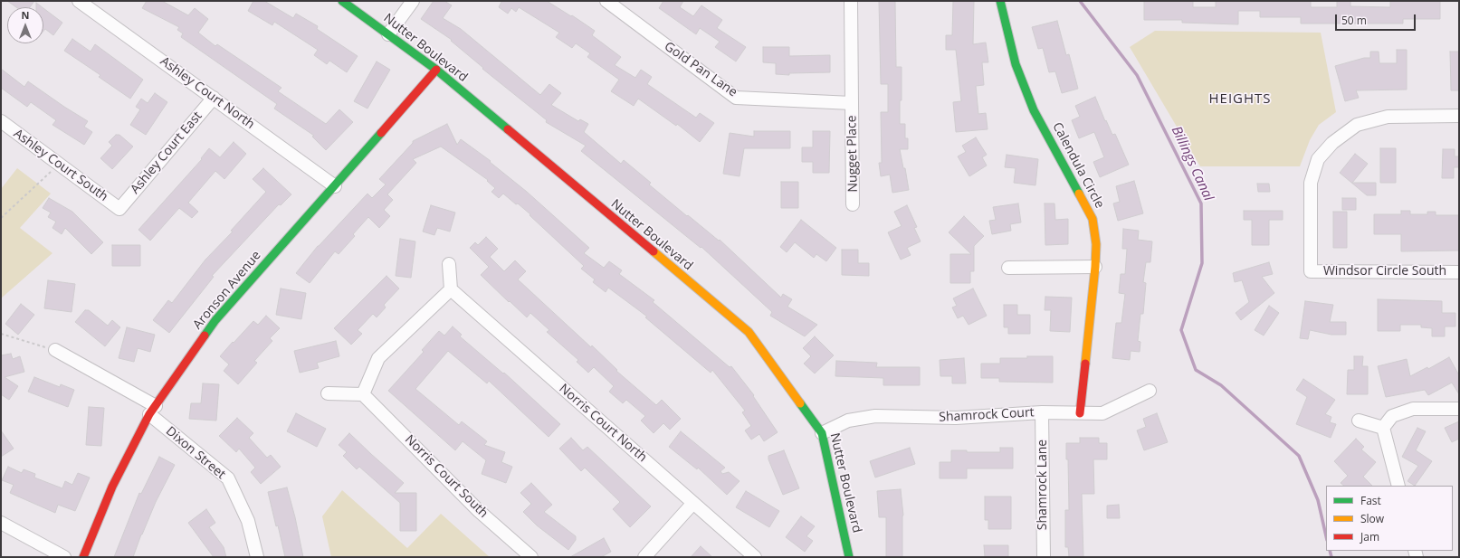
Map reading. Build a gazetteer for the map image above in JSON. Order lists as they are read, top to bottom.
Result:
{
  "streets": {
    "street": [
      "Nutter Boulevard",
      "Gold Pan Lane",
      "Ashley Court North",
      "Ashley Court East",
      "Nugget Place",
      "Ashley Court South",
      "Calendula Circle",
      "Windsor Circle South",
      "Aronson Avenue",
      "Shamrock Court",
      "Norris Court North",
      "Dixon Street",
      "Norris Court South",
      "Shamrock Lane"
    ]
  },
  "crossings": [
    ["Nutter Boulevard", "Aronson Avenue"],
    ["Nutter Boulevard", "Shamrock Court"],
    ["Gold Pan Lane", "Nugget Place"],
    ["Ashley Court North", "Ashley Court East"],
    ["Ashley Court North", "Aronson Avenue"],
    ["Ashley Court East", "Ashley Court South"],
    ["Calendula Circle", "Shamrock Court"],
    ["Aronson Avenue", "Dixon Street"],
    ["Shamrock Court", "Shamrock Lane"]
  ],
  "districts": ["HEIGHTS"],
  "water": ["Billings Canal"],
  "legend": ["Fast", "Slow", "Jam"],
  "scale_bar": "50 m",
  "north": "top"
}
